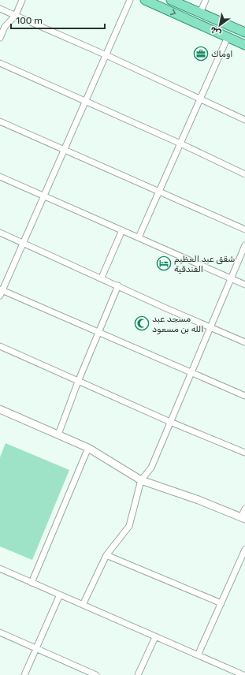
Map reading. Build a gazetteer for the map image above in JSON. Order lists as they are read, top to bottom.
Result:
{
  "places": {
    "office": ["اوماك"],
    "hotel": ["شقق عبد العظيم الفندقية"],
    "mosque": ["مسجد عبد الله بن مسعود"]
  },
  "scale_bar": "100 m",
  "north": "bottom left"
}
